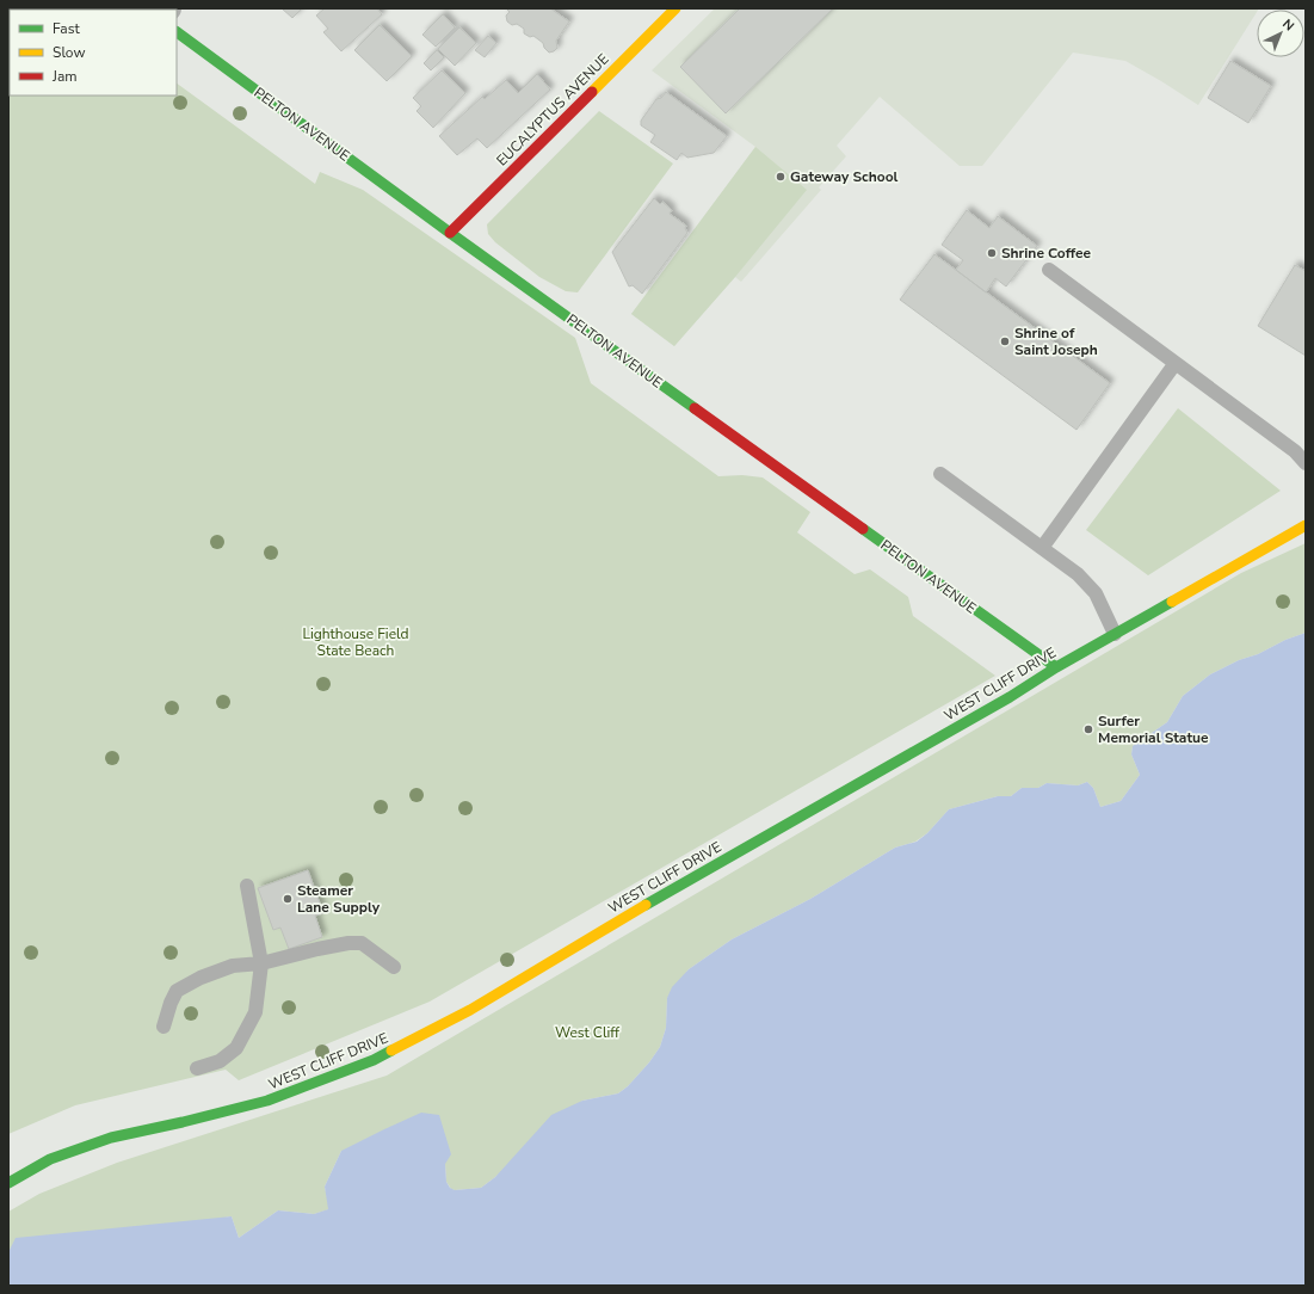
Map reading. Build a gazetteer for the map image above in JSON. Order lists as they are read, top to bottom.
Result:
{
  "streets": {
    "street": ["EUCALYPTUS AVENUE", "PELTON AVENUE", "WEST CLIFF DRIVE"]
  },
  "crossings": [
    ["EUCALYPTUS AVENUE", "PELTON AVENUE"],
    ["PELTON AVENUE", "WEST CLIFF DRIVE"]
  ],
  "parks": ["Lighthouse Field State Beach", "West Cliff"],
  "places": [
    "Gateway School",
    "Shrine Coffee",
    "Shrine of Saint Joseph",
    "Surfer Memorial Statue",
    "Steamer Lane Supply"
  ],
  "legend": ["Fast", "Slow", "Jam"],
  "north": "top right"
}
